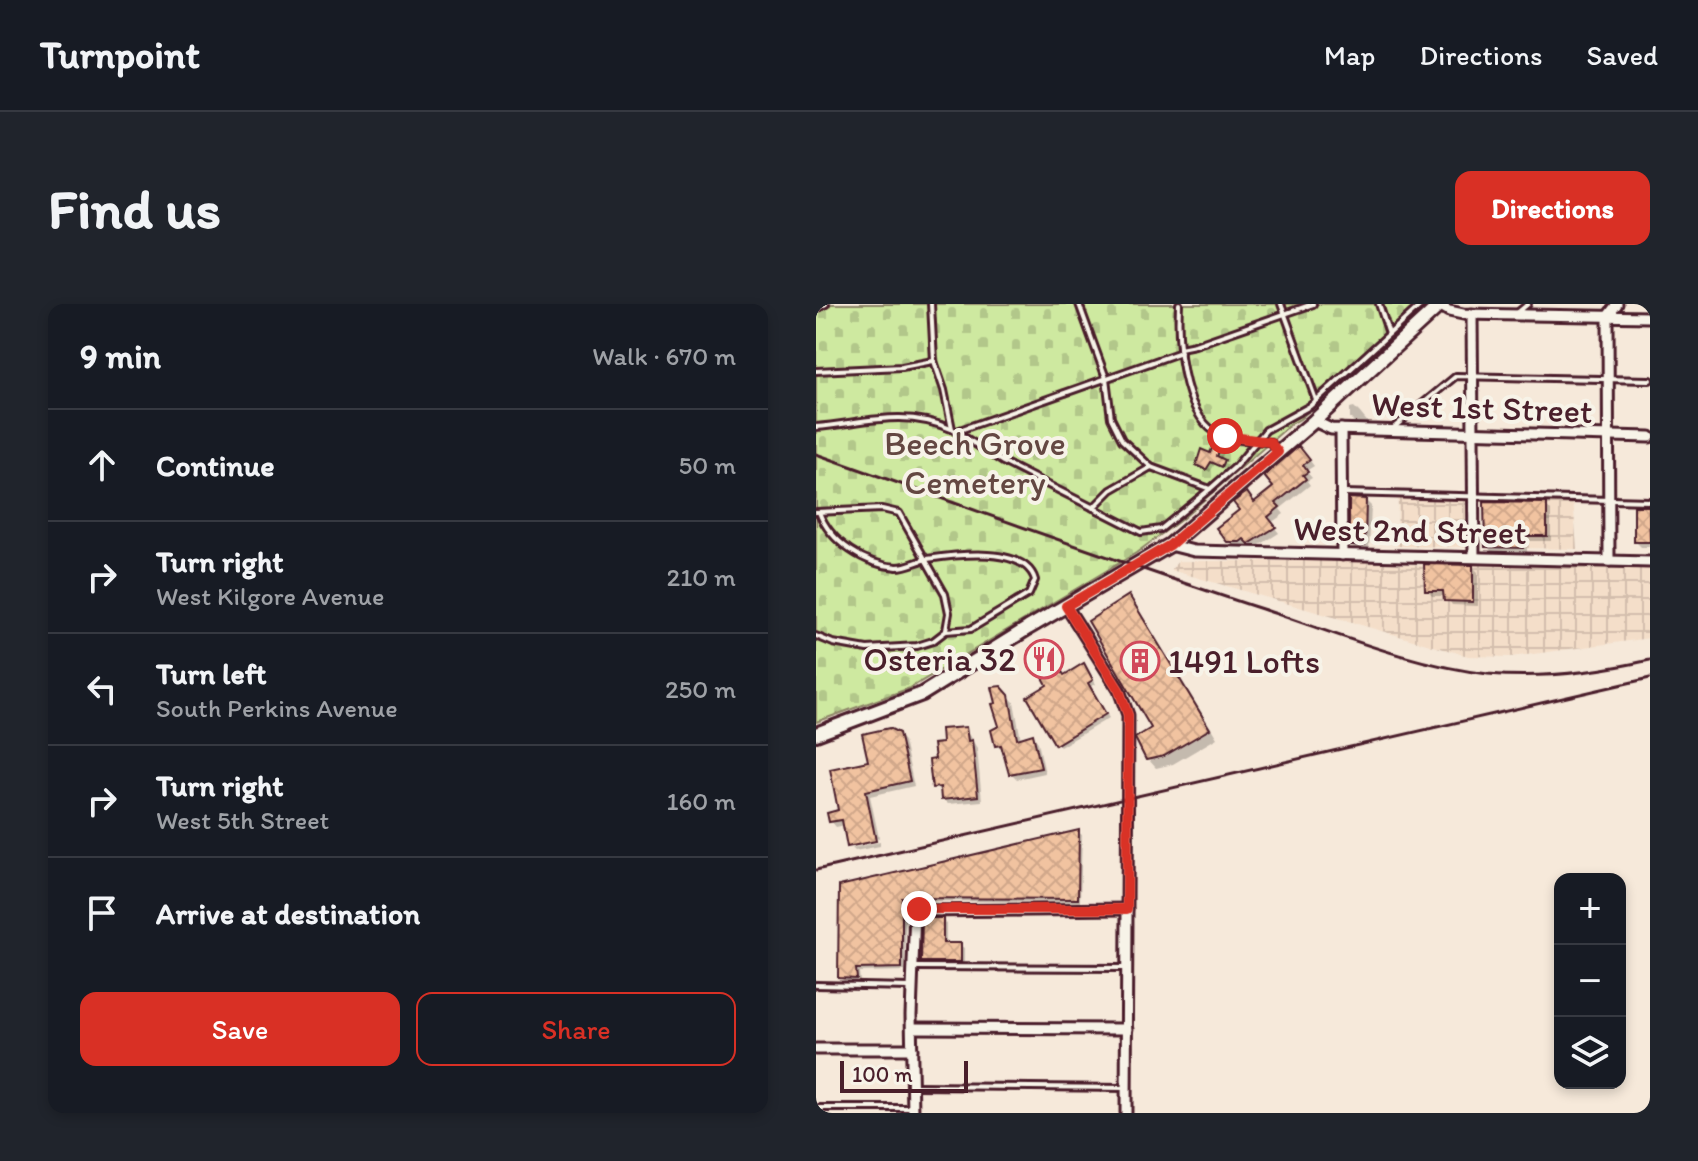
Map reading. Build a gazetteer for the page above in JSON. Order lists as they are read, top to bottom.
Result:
{
  "streets": {
    "street": ["West 1st Street", "West 2nd Street"]
  },
  "parks": ["Beech Grove Cemetery"],
  "places": {
    "restaurant": ["Osteria 32"],
    "building": ["1491 Lofts"]
  },
  "scale_bar": "100 m",
  "page": {
    "header": "Turnpoint",
    "nav": ["Map", "Directions", "Saved"],
    "buttons": [
      "Directions",
      ["Save", "Share"]
    ],
    "title": "Find us",
    "heading": ["9 min", "Walk · 670 m"],
    "list": [
      ["Continue", "50 m"],
      ["Turn right", "West Kilgore Avenue", "210 m"],
      ["Turn left", "South Perkins Avenue", "250 m"],
      ["Turn right", "West 5th Street", "160 m"],
      "Arrive at destination"
    ],
    "map_buttons": ["+", "−"],
    "scale": "100 m"
  }
}
